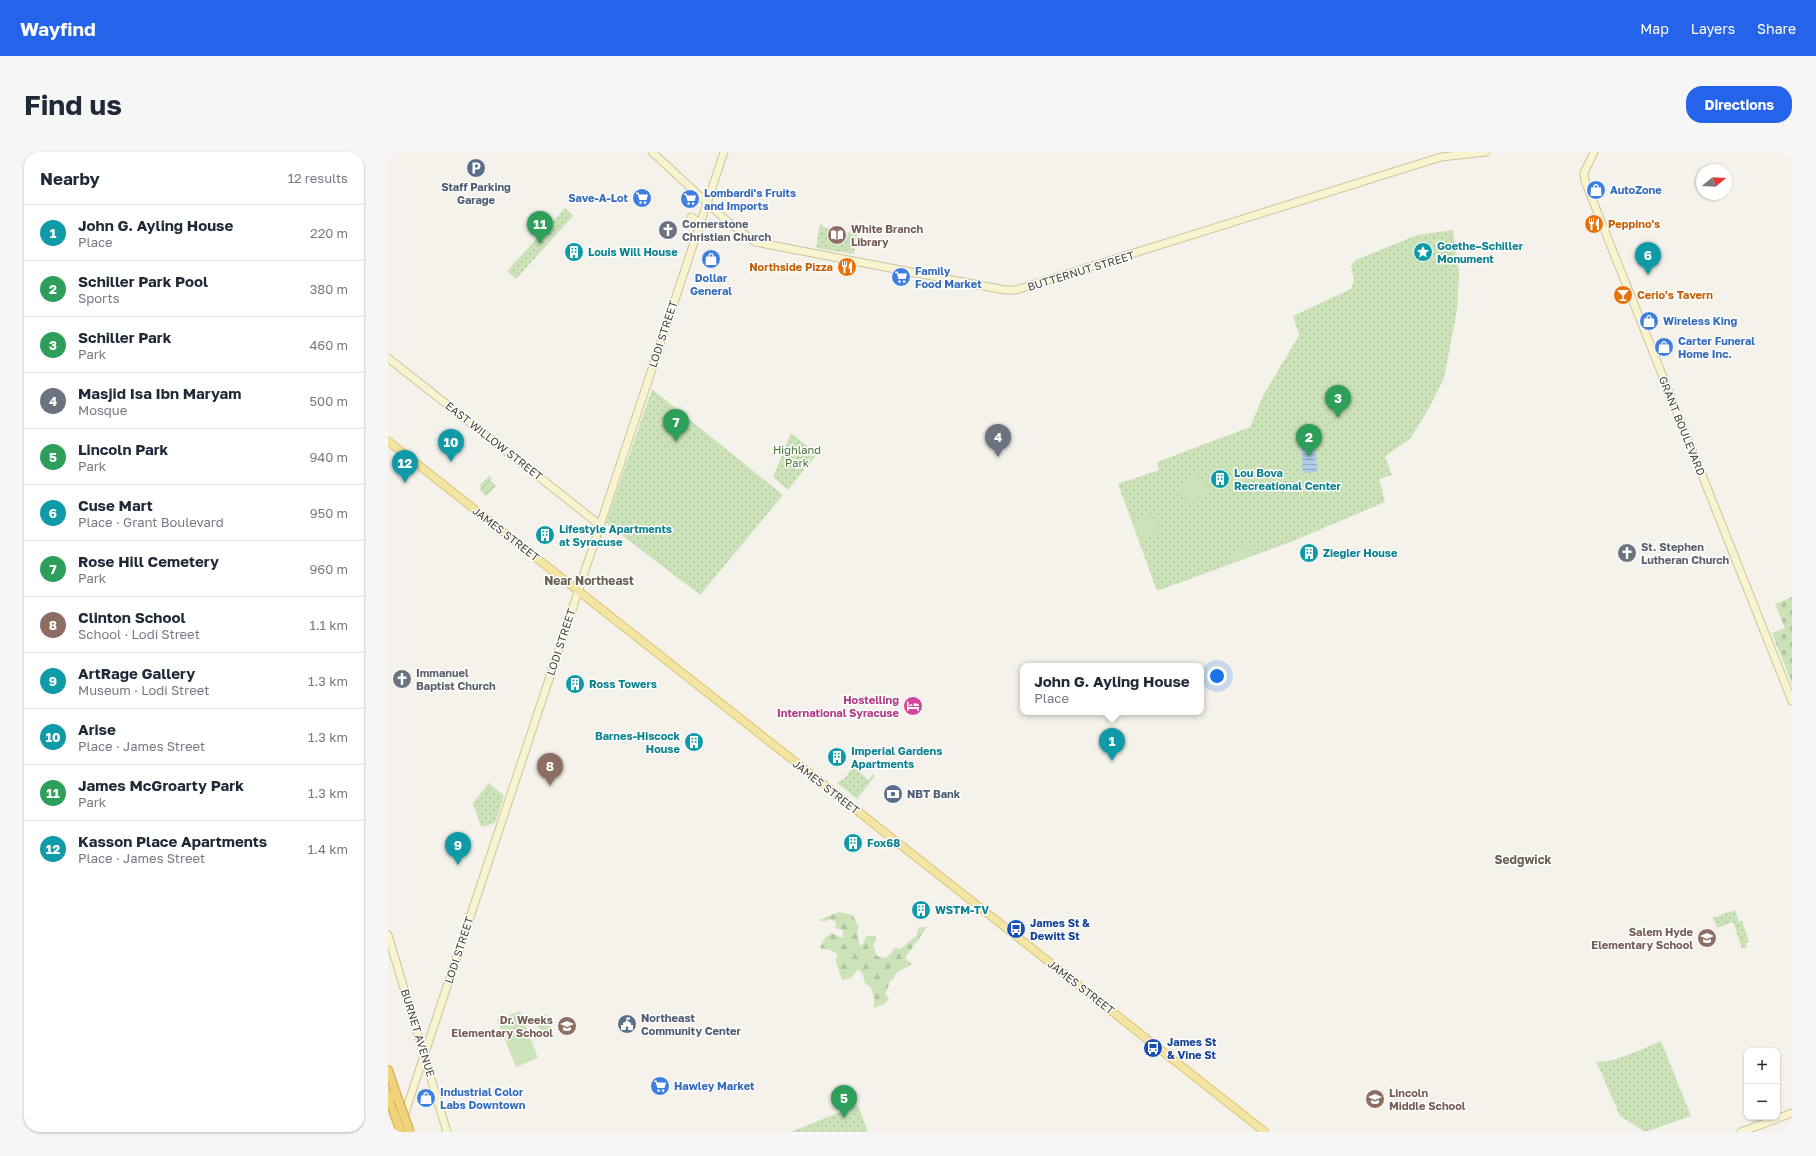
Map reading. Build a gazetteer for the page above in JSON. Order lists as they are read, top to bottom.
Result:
{
  "streets": {
    "main road": ["JAMES STREET"],
    "street": [
      "BUTTERNUT STREET",
      "LODI STREET",
      "GRANT BOULEVARD",
      "EAST WILLOW STREET",
      "BURNET AVENUE"
    ]
  },
  "crossings": [
    ["BUTTERNUT STREET", "LODI STREET"],
    ["LODI STREET", "EAST WILLOW STREET"],
    ["LODI STREET", "JAMES STREET"],
    ["LODI STREET", "BURNET AVENUE"]
  ],
  "districts": ["Near Northeast", "Sedgwick"],
  "parks": ["Highland Park"],
  "places": {
    "parking": ["Staff Parking Garage"],
    "shop": [
      "AutoZone",
      "Dollar General",
      "Wireless King",
      "Carter Funeral Home Inc.",
      "Industrial Color Labs Downtown"
    ],
    "supermarket": [
      "Save-A-Lot",
      "Lombardi's Fruits and Imports",
      "Family Food Market",
      "Hawley Market"
    ],
    "restaurant": ["Peppino's", "Northside Pizza"],
    "church": ["Cornerstone Christian Church", "St. Stephen Lutheran Church", "Immanuel Baptist Church"],
    "library": ["White Branch Library"],
    "building": [
      "Louis Will House",
      "Lou Bova Recreational Center",
      "Lifestyle Apartments at Syracuse",
      "Ziegler House",
      "Ross Towers",
      "Barnes-Hiscock House",
      "Imperial Gardens Apartments",
      "Fox68",
      "WSTM-TV"
    ],
    "place": ["Goethe–Schiller Monument"],
    "bar": ["Cerio's Tavern"],
    "hotel": ["Hostelling International Syracuse"],
    "bank": ["NBT Bank"],
    "bus stop": ["James St & Dewitt St", "James St & Vine St"],
    "school or university": ["Salem Hyde Elementary School", "Dr. Weeks Elementary School", "Lincoln Middle School"],
    "public building": ["Northeast Community Center"]
  },
  "north": "right",
  "page": {
    "header": "Wayfind",
    "nav": ["Map", "Layers", "Share"],
    "buttons": "Directions",
    "title": "Find us",
    "heading": ["Nearby", "12 results"],
    "list": [
      {
        "mark": "1",
        "name": "John G. Ayling House",
        "note": "Place",
        "value": "220 m"
      },
      {
        "mark": "2",
        "name": "Schiller Park Pool",
        "note": "Sports",
        "value": "380 m"
      },
      {
        "mark": "3",
        "name": "Schiller Park",
        "note": "Park",
        "value": "460 m"
      },
      {
        "mark": "4",
        "name": "Masjid Isa Ibn Maryam",
        "note": "Mosque",
        "value": "500 m"
      },
      {
        "mark": "5",
        "name": "Lincoln Park",
        "note": "Park",
        "value": "940 m"
      },
      {
        "mark": "6",
        "name": "Cuse Mart",
        "note": "Place · Grant Boulevard",
        "value": "950 m"
      },
      {
        "mark": "7",
        "name": "Rose Hill Cemetery",
        "note": "Park",
        "value": "960 m"
      },
      {
        "mark": "8",
        "name": "Clinton School",
        "note": "School · Lodi Street",
        "value": "1.1 km"
      },
      {
        "mark": "9",
        "name": "ArtRage Gallery",
        "note": "Museum · Lodi Street",
        "value": "1.3 km"
      },
      {
        "mark": "10",
        "name": "Arise",
        "note": "Place · James Street",
        "value": "1.3 km"
      },
      {
        "mark": "11",
        "name": "James McGroarty Park",
        "note": "Park",
        "value": "1.3 km"
      },
      {
        "mark": "12",
        "name": "Kasson Place Apartments",
        "note": "Place · James Street",
        "value": "1.4 km"
      }
    ],
    "pins": [
      "11",
      "6",
      "3",
      "7",
      "2",
      "4",
      "10",
      "12",
      "1",
      "8",
      "9",
      "5"
    ],
    "popup": ["John G. Ayling House", "Place"],
    "map_buttons": ["+", "−"]
  }
}
